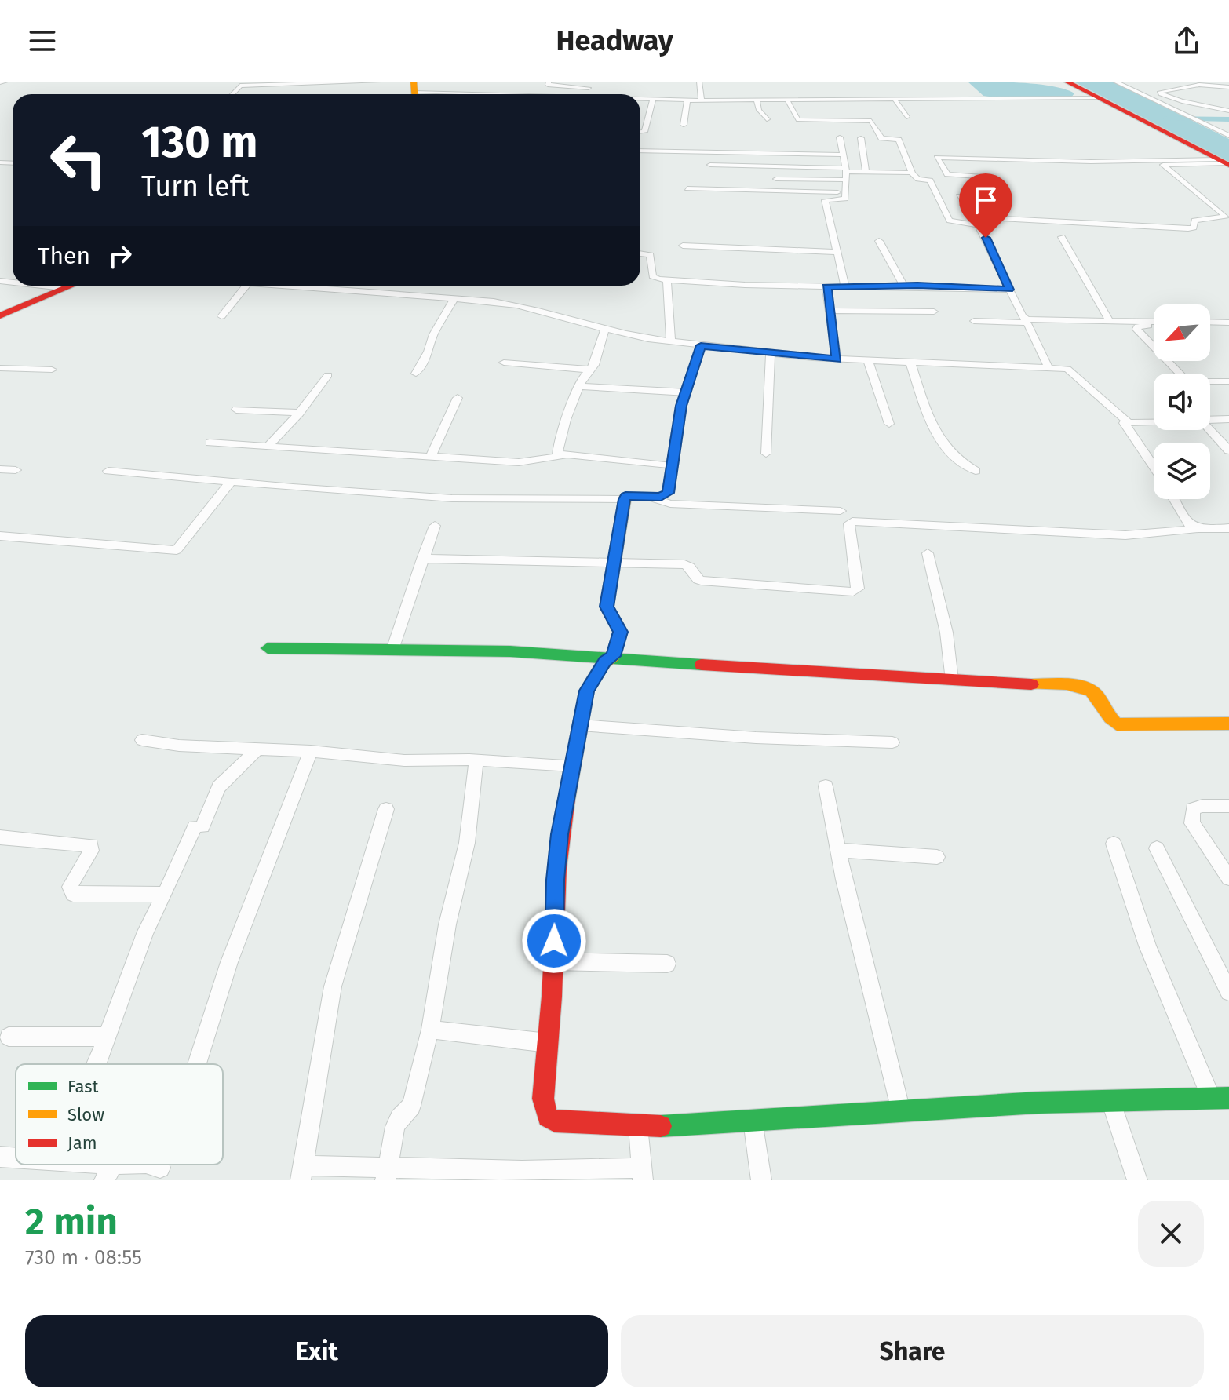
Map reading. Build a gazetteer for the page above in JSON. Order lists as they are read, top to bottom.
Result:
{
  "legend": ["Fast", "Slow", "Jam"],
  "north": "bottom left",
  "page": {
    "header": "Headway",
    "turn": ["130 m", "Turn left"],
    "then": "Then",
    "heading": ["2 min", "730 m · 08:55"],
    "buttons": ["Exit", "Share"]
  }
}
